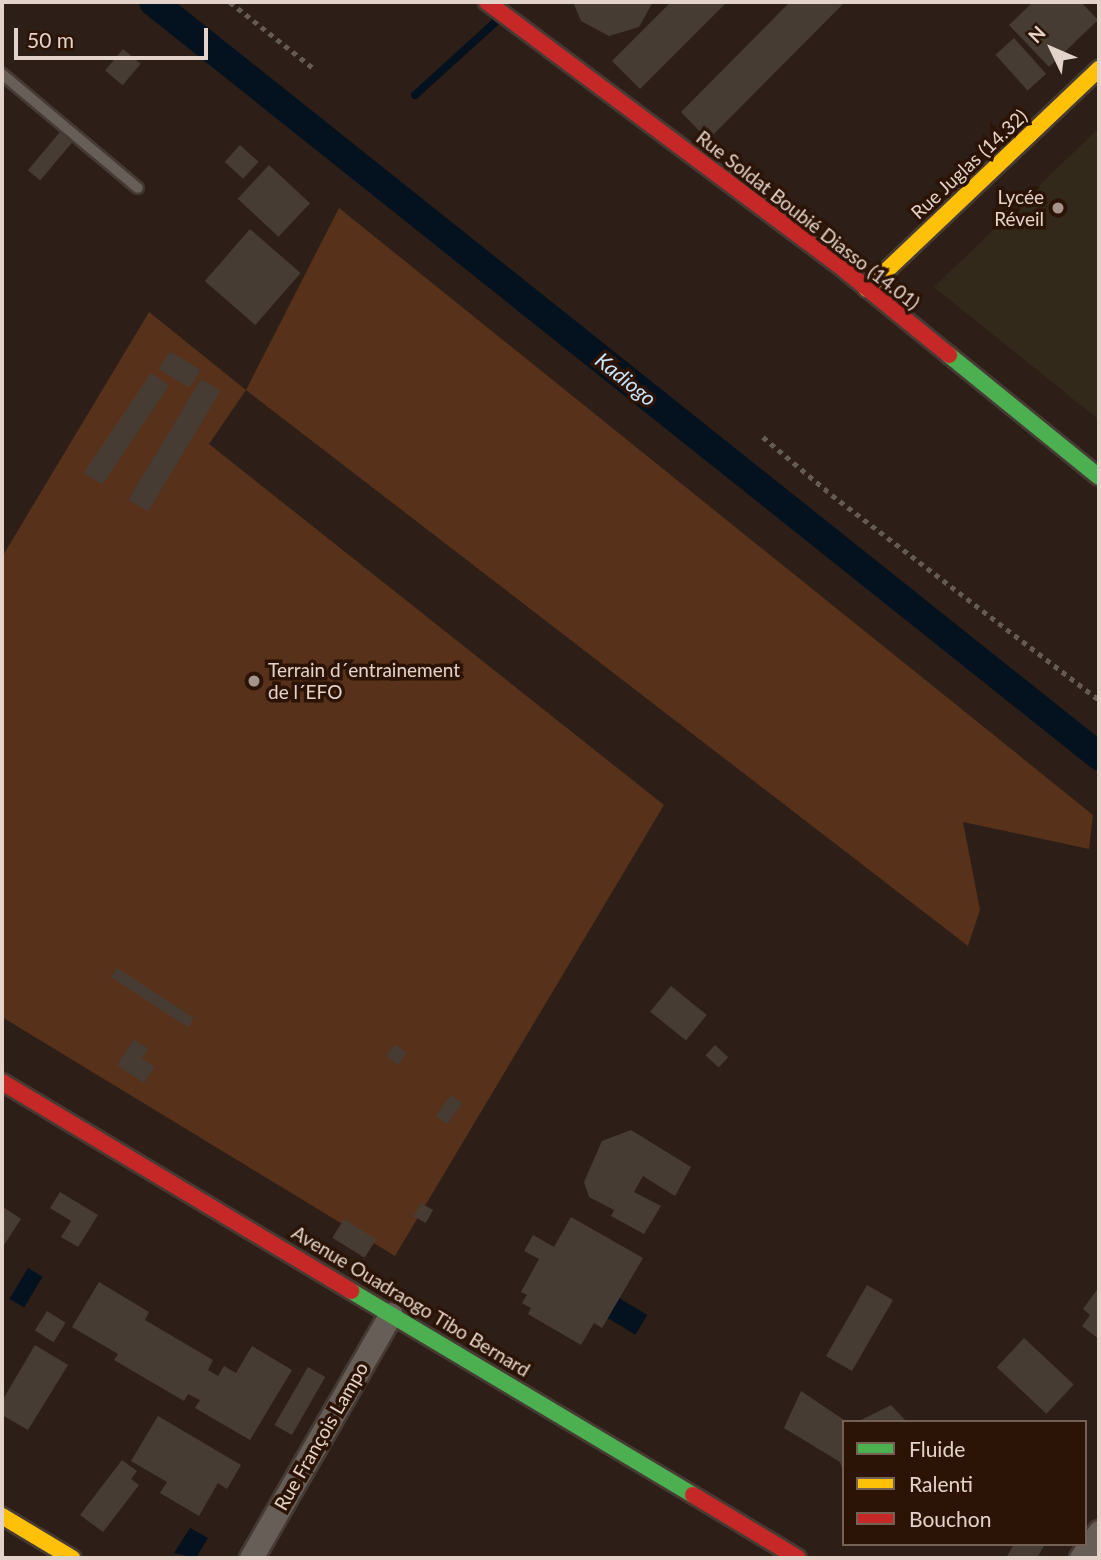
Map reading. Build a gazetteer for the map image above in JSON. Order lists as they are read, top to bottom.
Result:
{
  "streets": {
    "street": [
      "Rue Juglas (14.32)",
      "Rue Soldat Boubié Diasso (14.01)",
      "Avenue Ouadraogo Tibo Bernard",
      "Rue François Lampo"
    ]
  },
  "crossings": [
    ["Rue Juglas (14.32)", "Rue Soldat Boubié Diasso (14.01)"],
    ["Avenue Ouadraogo Tibo Bernard", "Rue François Lampo"]
  ],
  "water": ["Kadiogo"],
  "places": ["Lycée Réveil", "Terrain d´entrainement de l´EFO"],
  "legend": ["Fluide", "Ralenti", "Bouchon"],
  "scale_bar": "50 m",
  "north": "top left"
}
